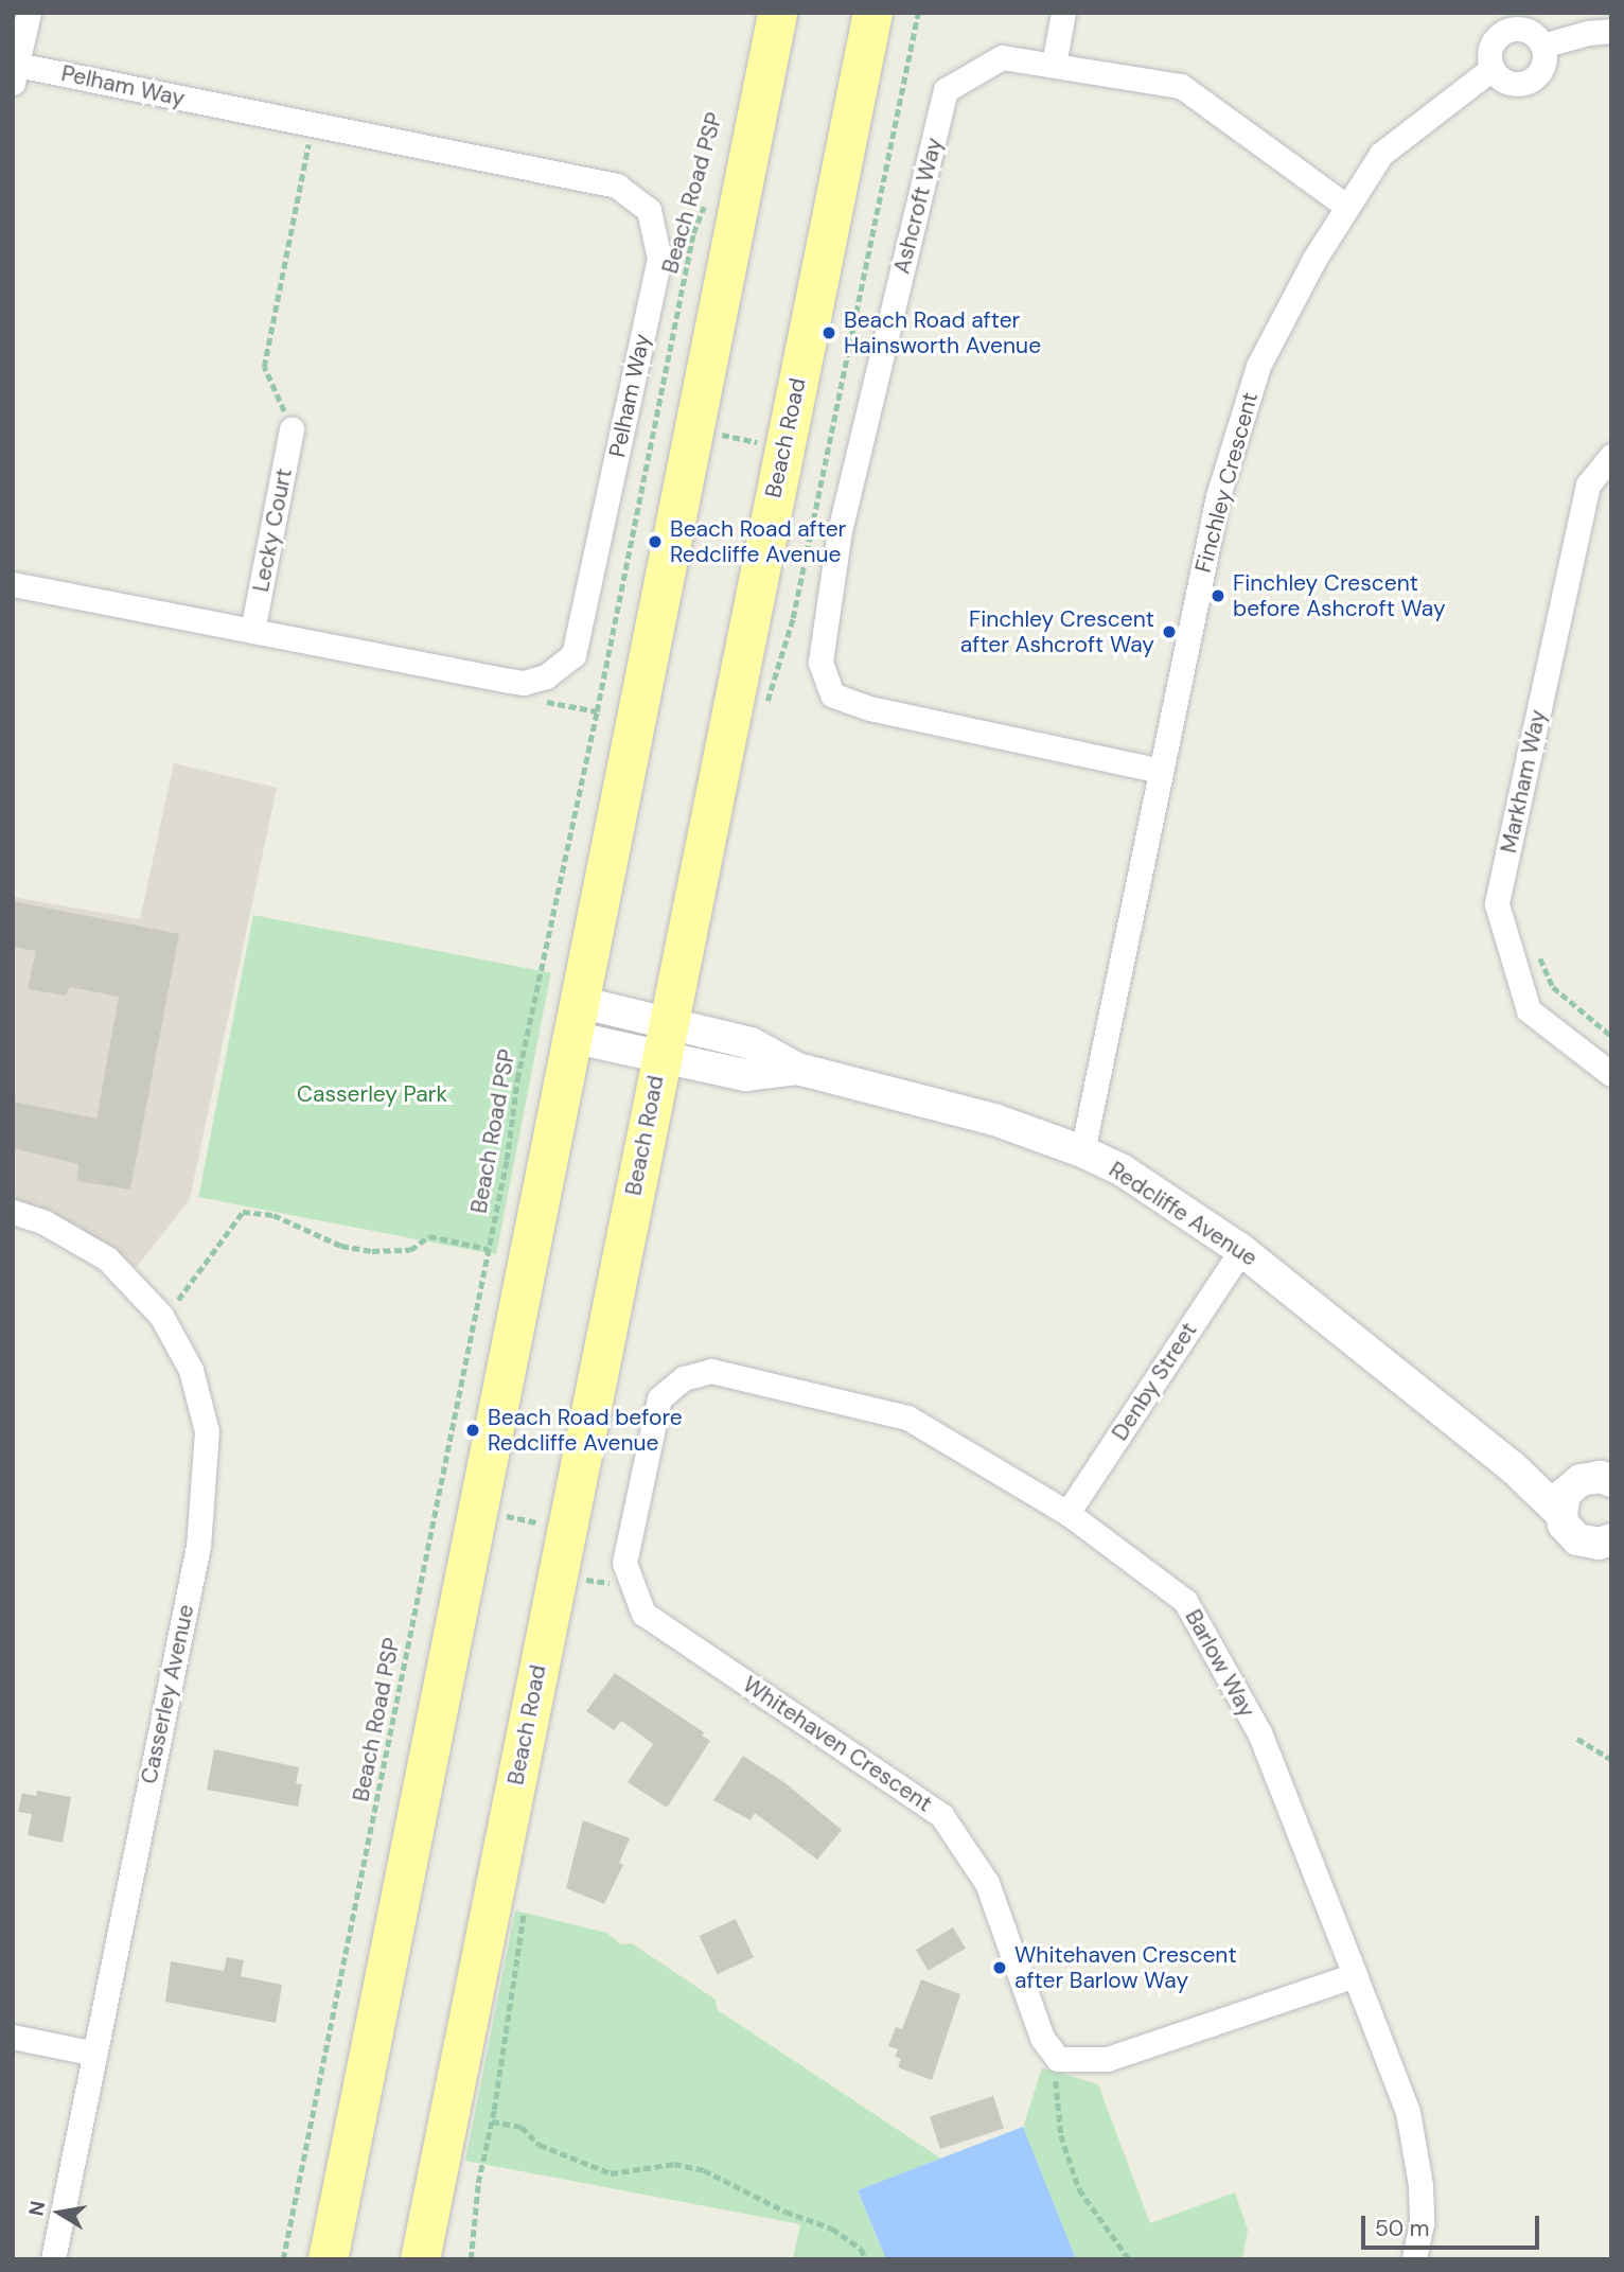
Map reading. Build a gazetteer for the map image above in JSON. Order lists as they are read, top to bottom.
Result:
{
  "streets": {
    "main road": ["Beach Road"],
    "street": [
      "Pelham Way",
      "Ashcroft Way",
      "Finchley Crescent",
      "Lecky Court",
      "Markham Way",
      "Redcliffe Avenue",
      "Denby Street",
      "Barlow Way",
      "Casserley Avenue",
      "Whitehaven Crescent"
    ],
    "path": ["Beach Road PSP"]
  },
  "crossings": [
    ["Ashcroft Way", "Finchley Crescent"],
    ["Beach Road", "Redcliffe Avenue"],
    ["Finchley Crescent", "Redcliffe Avenue"],
    ["Redcliffe Avenue", "Denby Street"],
    ["Denby Street", "Barlow Way"],
    ["Barlow Way", "Whitehaven Crescent"]
  ],
  "parks": ["Casserley Park"],
  "places": [
    "Beach Road after Hainsworth Avenue",
    "Beach Road after Redcliffe Avenue",
    "Finchley Crescent before Ashcroft Way",
    "Finchley Crescent after Ashcroft Way",
    "Beach Road before Redcliffe Avenue",
    "Whitehaven Crescent after Barlow Way"
  ],
  "scale_bar": "50 m",
  "north": "left"
}
